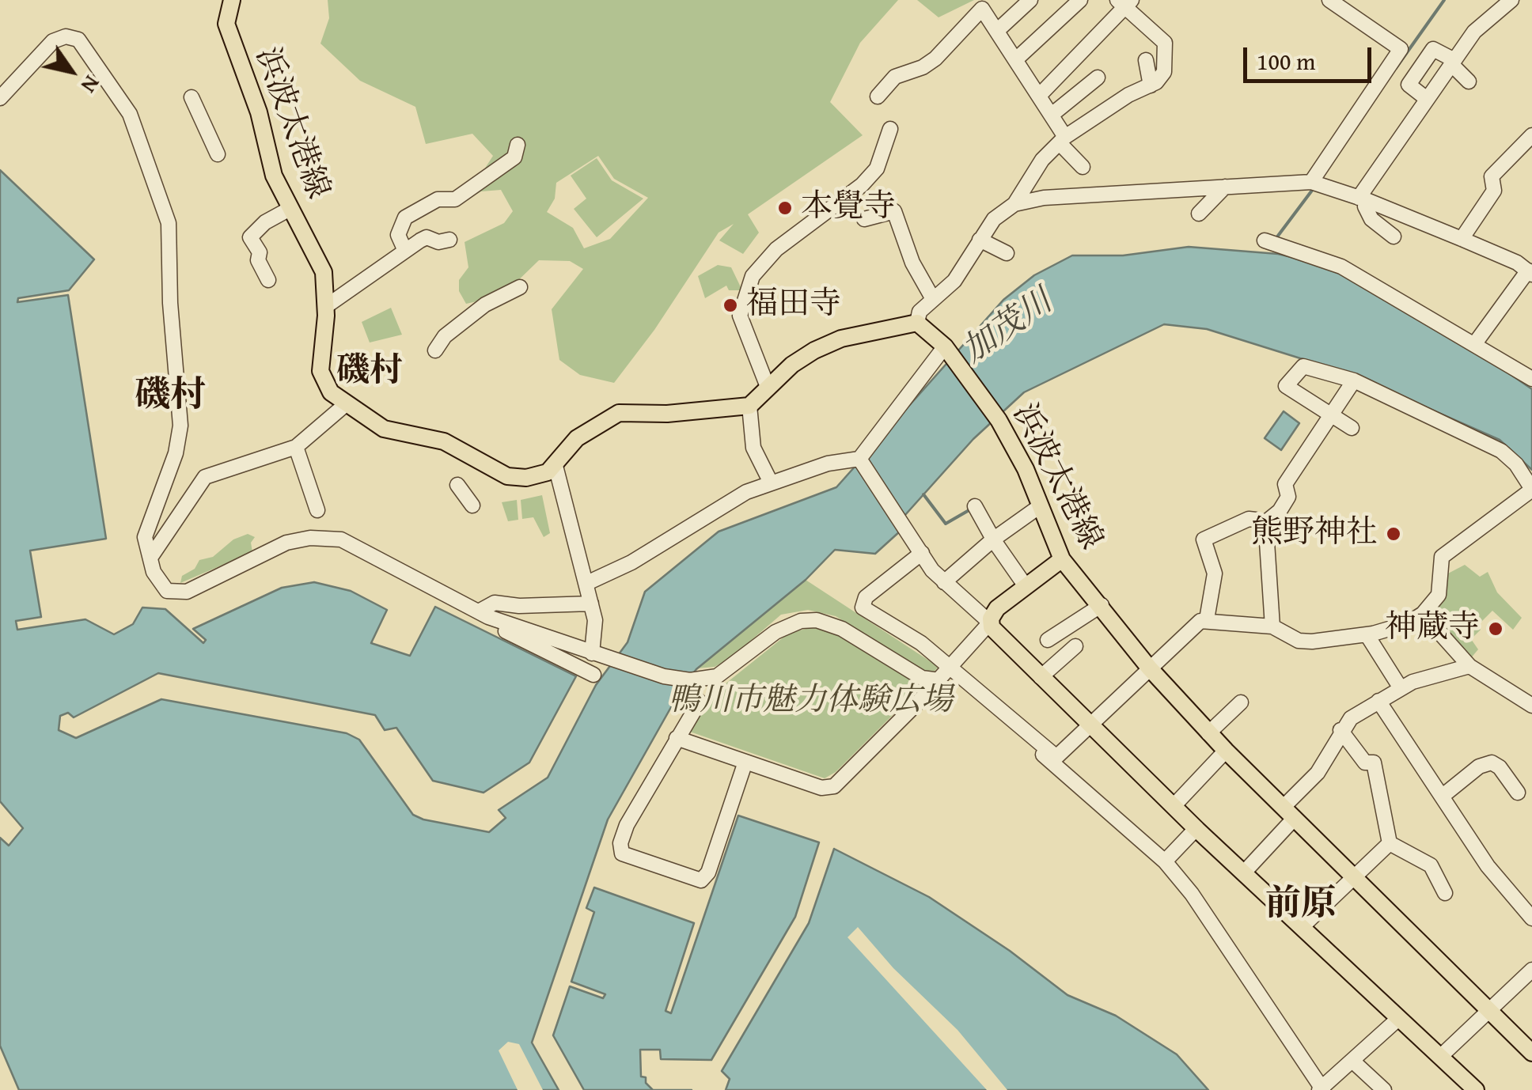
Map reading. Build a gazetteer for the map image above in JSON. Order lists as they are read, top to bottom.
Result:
{
  "streets": {
    "main road": ["浜波太港線"]
  },
  "districts": ["磯村", "磯村", "前原"],
  "water": ["加茂川"],
  "parks": ["鴨川市魅力体験広場"],
  "places": [
    "本覺寺",
    "福田寺",
    "熊野神社",
    "神蔵寺"
  ],
  "scale_bar": "100 m",
  "north": "bottom right"
}
